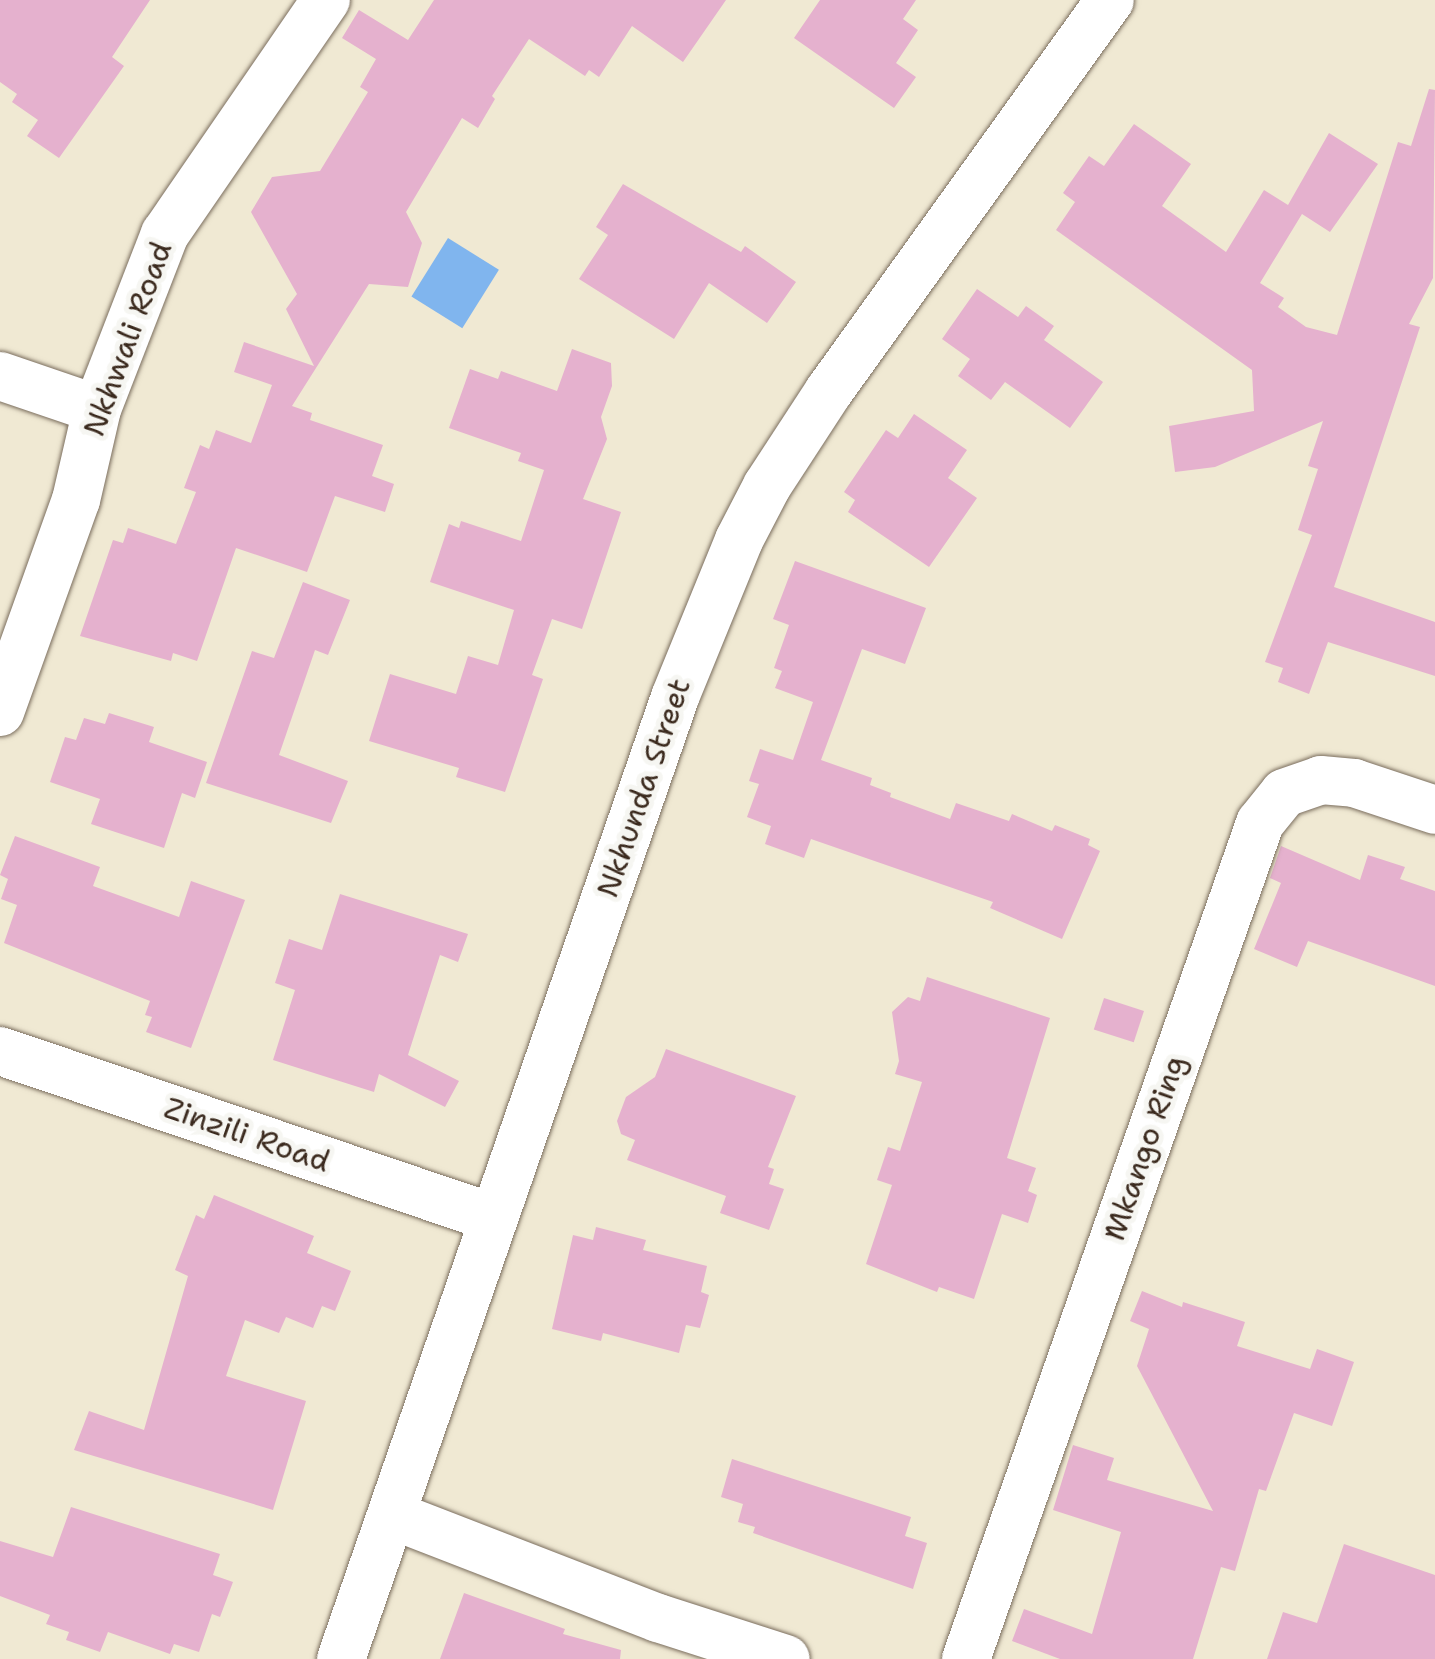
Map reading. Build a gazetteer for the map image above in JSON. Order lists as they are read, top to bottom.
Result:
{
  "streets": {
    "street": [
      "Nkhwali Road",
      "Nkhunda Street",
      "Zinzili Road",
      "Mkango Ring"
    ]
  },
  "crossings": [
    ["Nkhunda Street", "Zinzili Road"]
  ]
}
